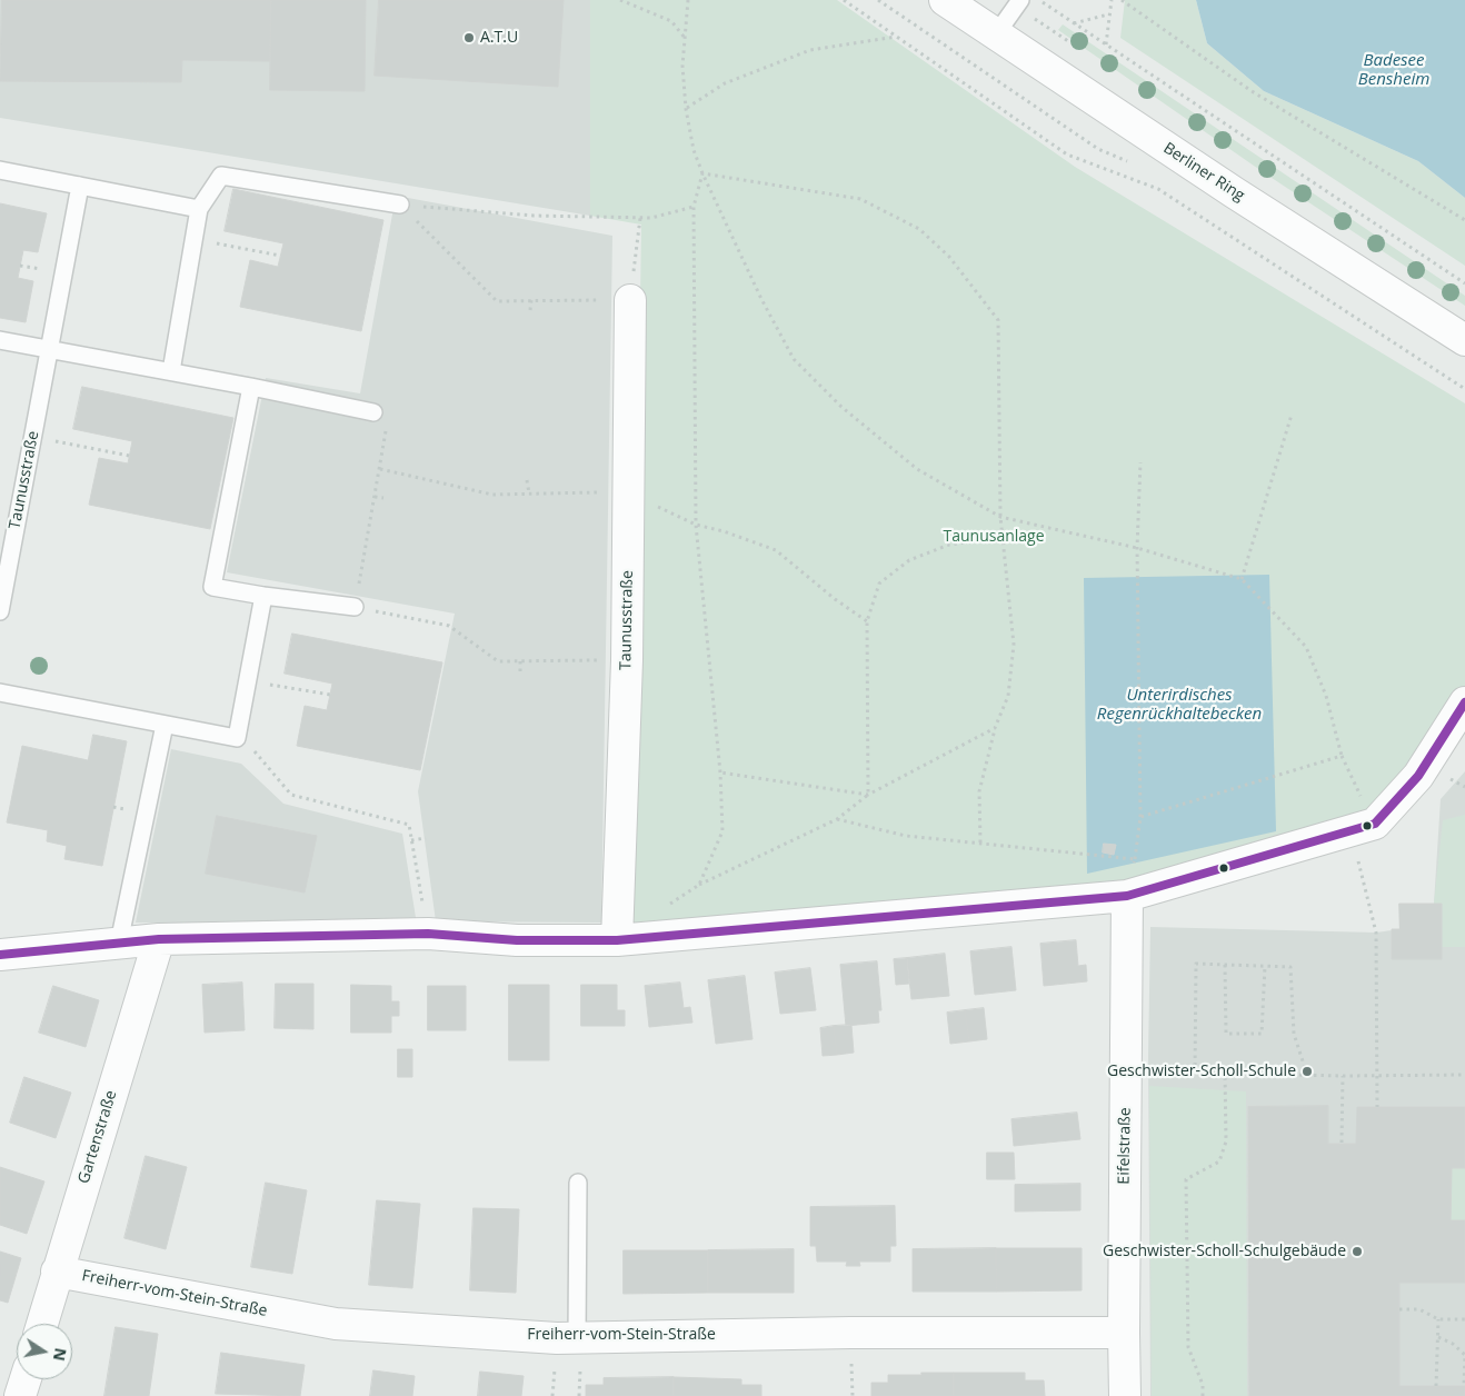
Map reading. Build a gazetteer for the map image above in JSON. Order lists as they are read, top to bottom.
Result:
{
  "streets": {
    "street": [
      "Berliner Ring",
      "Taunusstraße",
      "Gartenstraße",
      "Eifelstraße",
      "Freiherr-vom-Stein-Straße"
    ]
  },
  "crossings": [
    ["Gartenstraße", "Freiherr-vom-Stein-Straße"],
    ["Eifelstraße", "Freiherr-vom-Stein-Straße"]
  ],
  "water": ["Badesee Bensheim", "Unterirdisches Regenrückhaltebecken"],
  "parks": ["Taunusanlage"],
  "places": ["A.T.U", "Geschwister-Scholl-Schule", "Geschwister-Scholl-Schulgebäude"],
  "north": "right"
}
